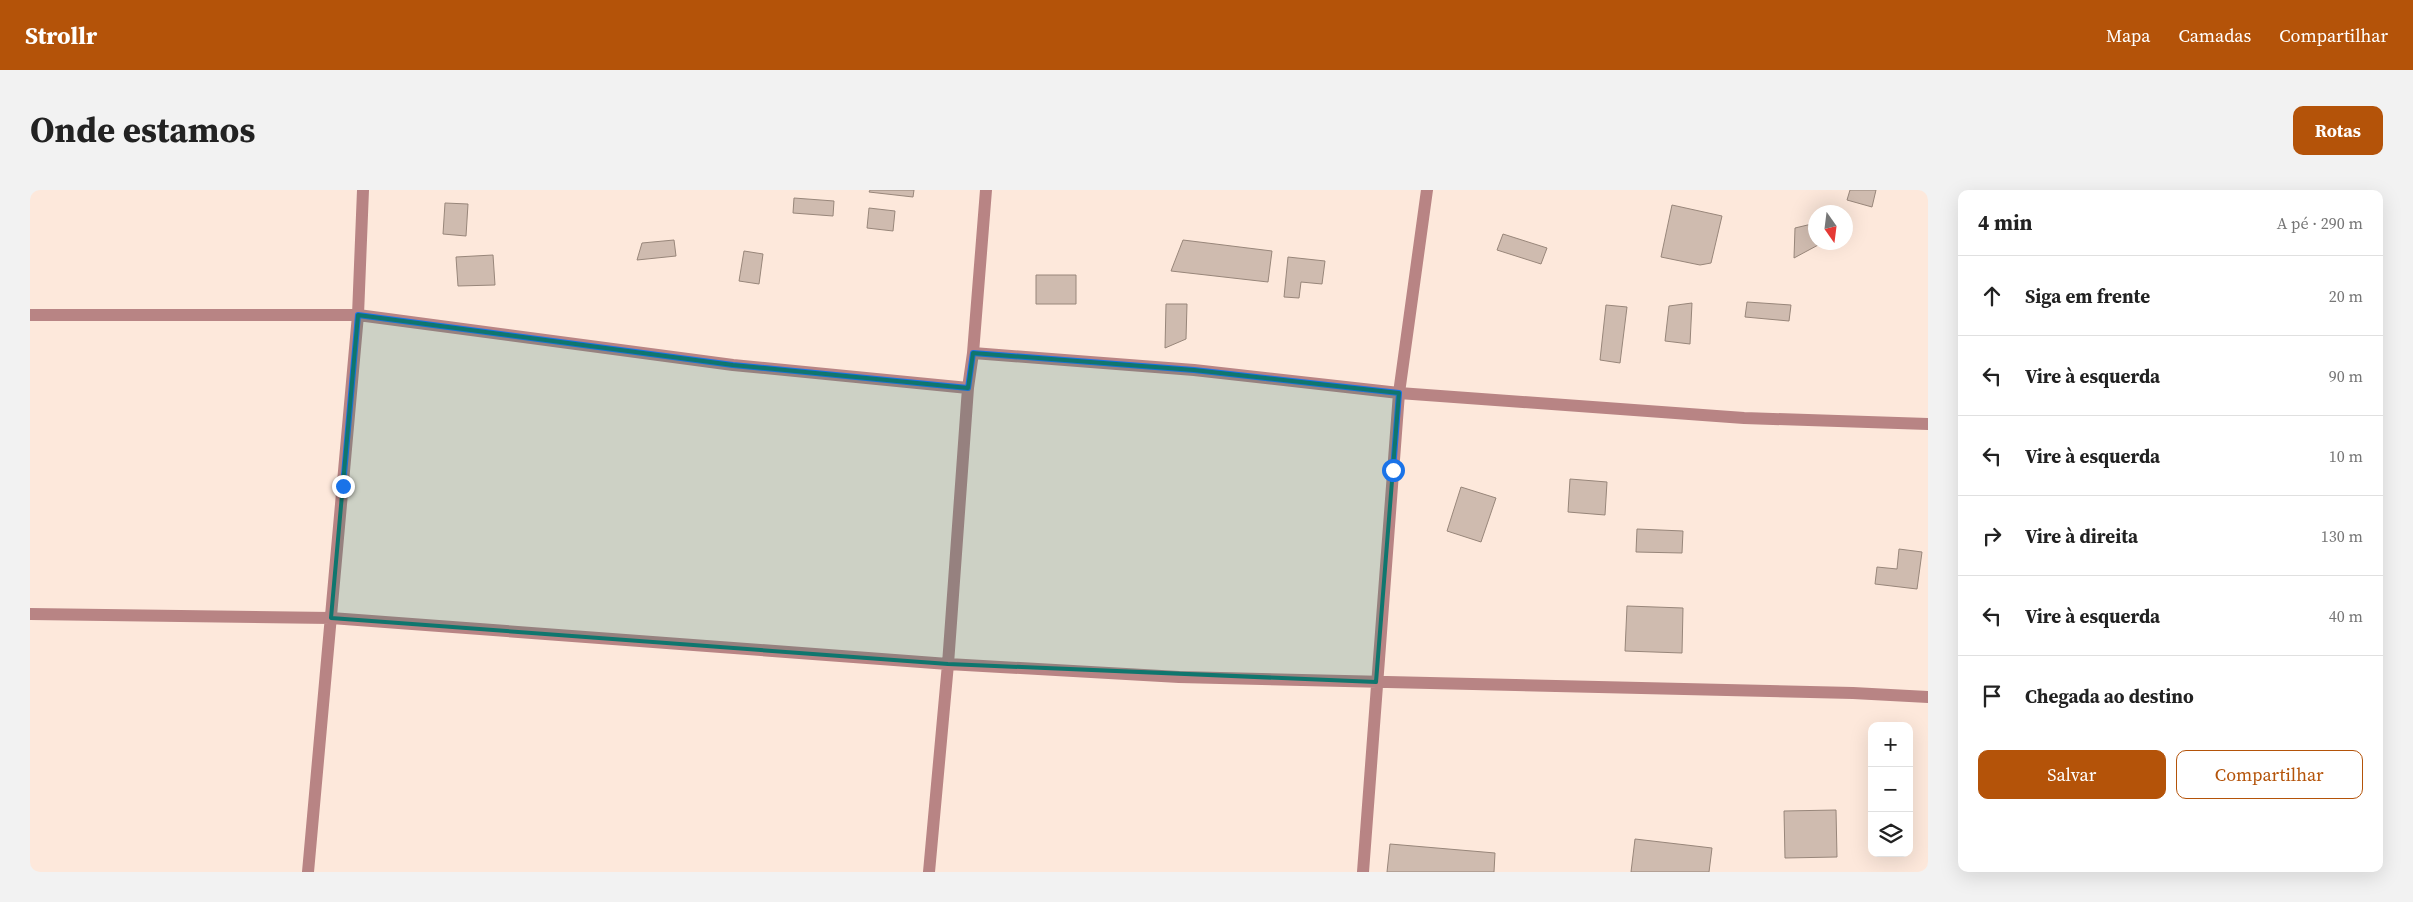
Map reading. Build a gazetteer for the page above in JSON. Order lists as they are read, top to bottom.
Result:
{
  "north": "bottom",
  "page": {
    "header": "Strollr",
    "nav": ["Mapa", "Camadas", "Compartilhar"],
    "title": "Onde estamos",
    "buttons": [
      "Rotas",
      ["Salvar", "Compartilhar"]
    ],
    "heading": ["4 min", "A pé · 290 m"],
    "list": [
      ["Siga em frente", "20 m"],
      ["Vire à esquerda", "90 m"],
      ["Vire à esquerda", "10 m"],
      ["Vire à direita", "130 m"],
      ["Vire à esquerda", "40 m"],
      "Chegada ao destino"
    ],
    "map_buttons": ["+", "−"]
  }
}
